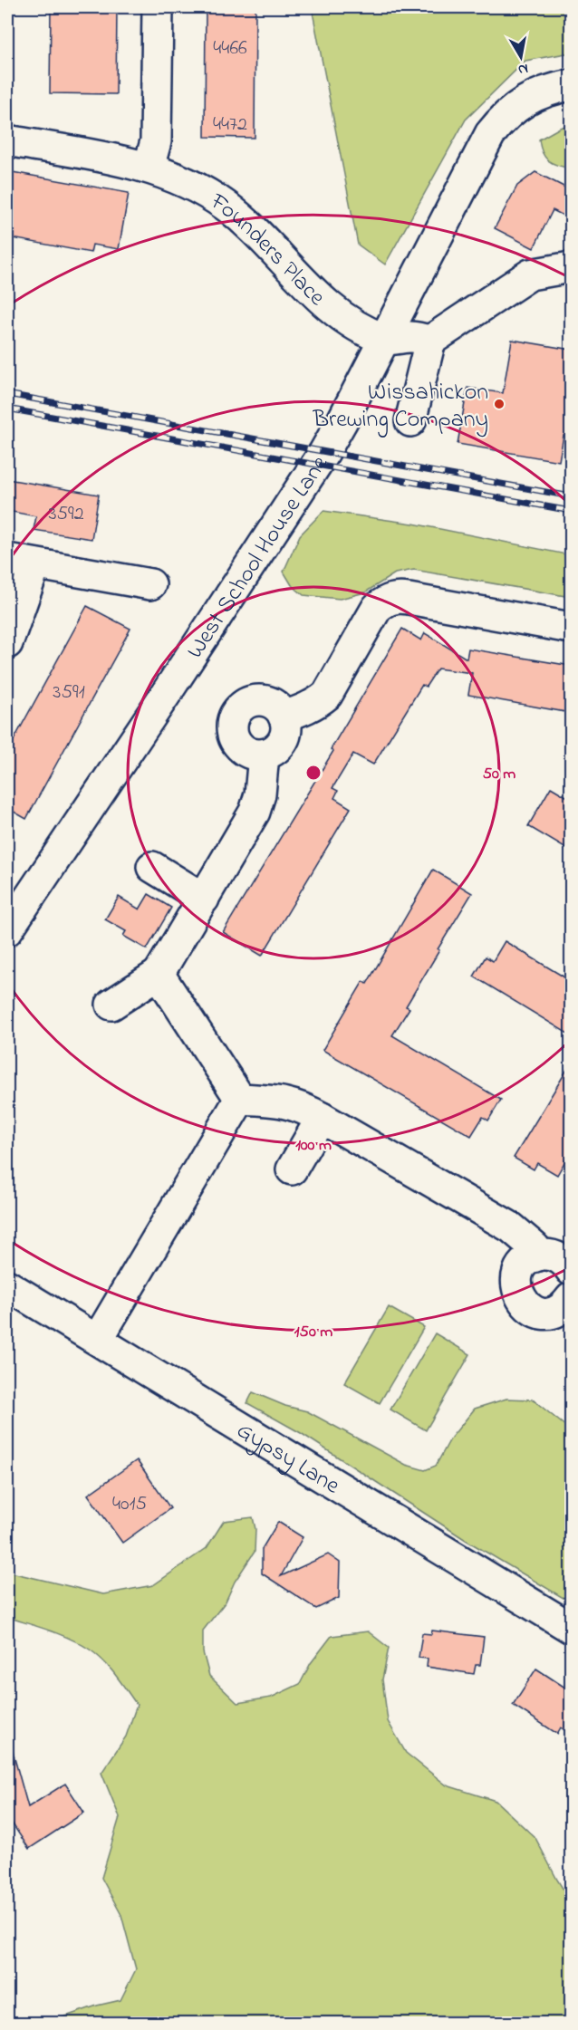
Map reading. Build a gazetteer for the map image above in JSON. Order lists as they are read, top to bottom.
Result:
{
  "streets": {
    "street": ["Founders Place", "West School House Lane", "Gypsy Lane"]
  },
  "crossings": [
    ["Founders Place", "West School House Lane"]
  ],
  "places": ["Wissahickon Brewing Company"],
  "house_numbers": [
    "4466",
    "4472",
    "3592",
    "3591",
    "4015"
  ],
  "north": "bottom",
  "rings": ["50 m", "100 m", "150 m"]
}
